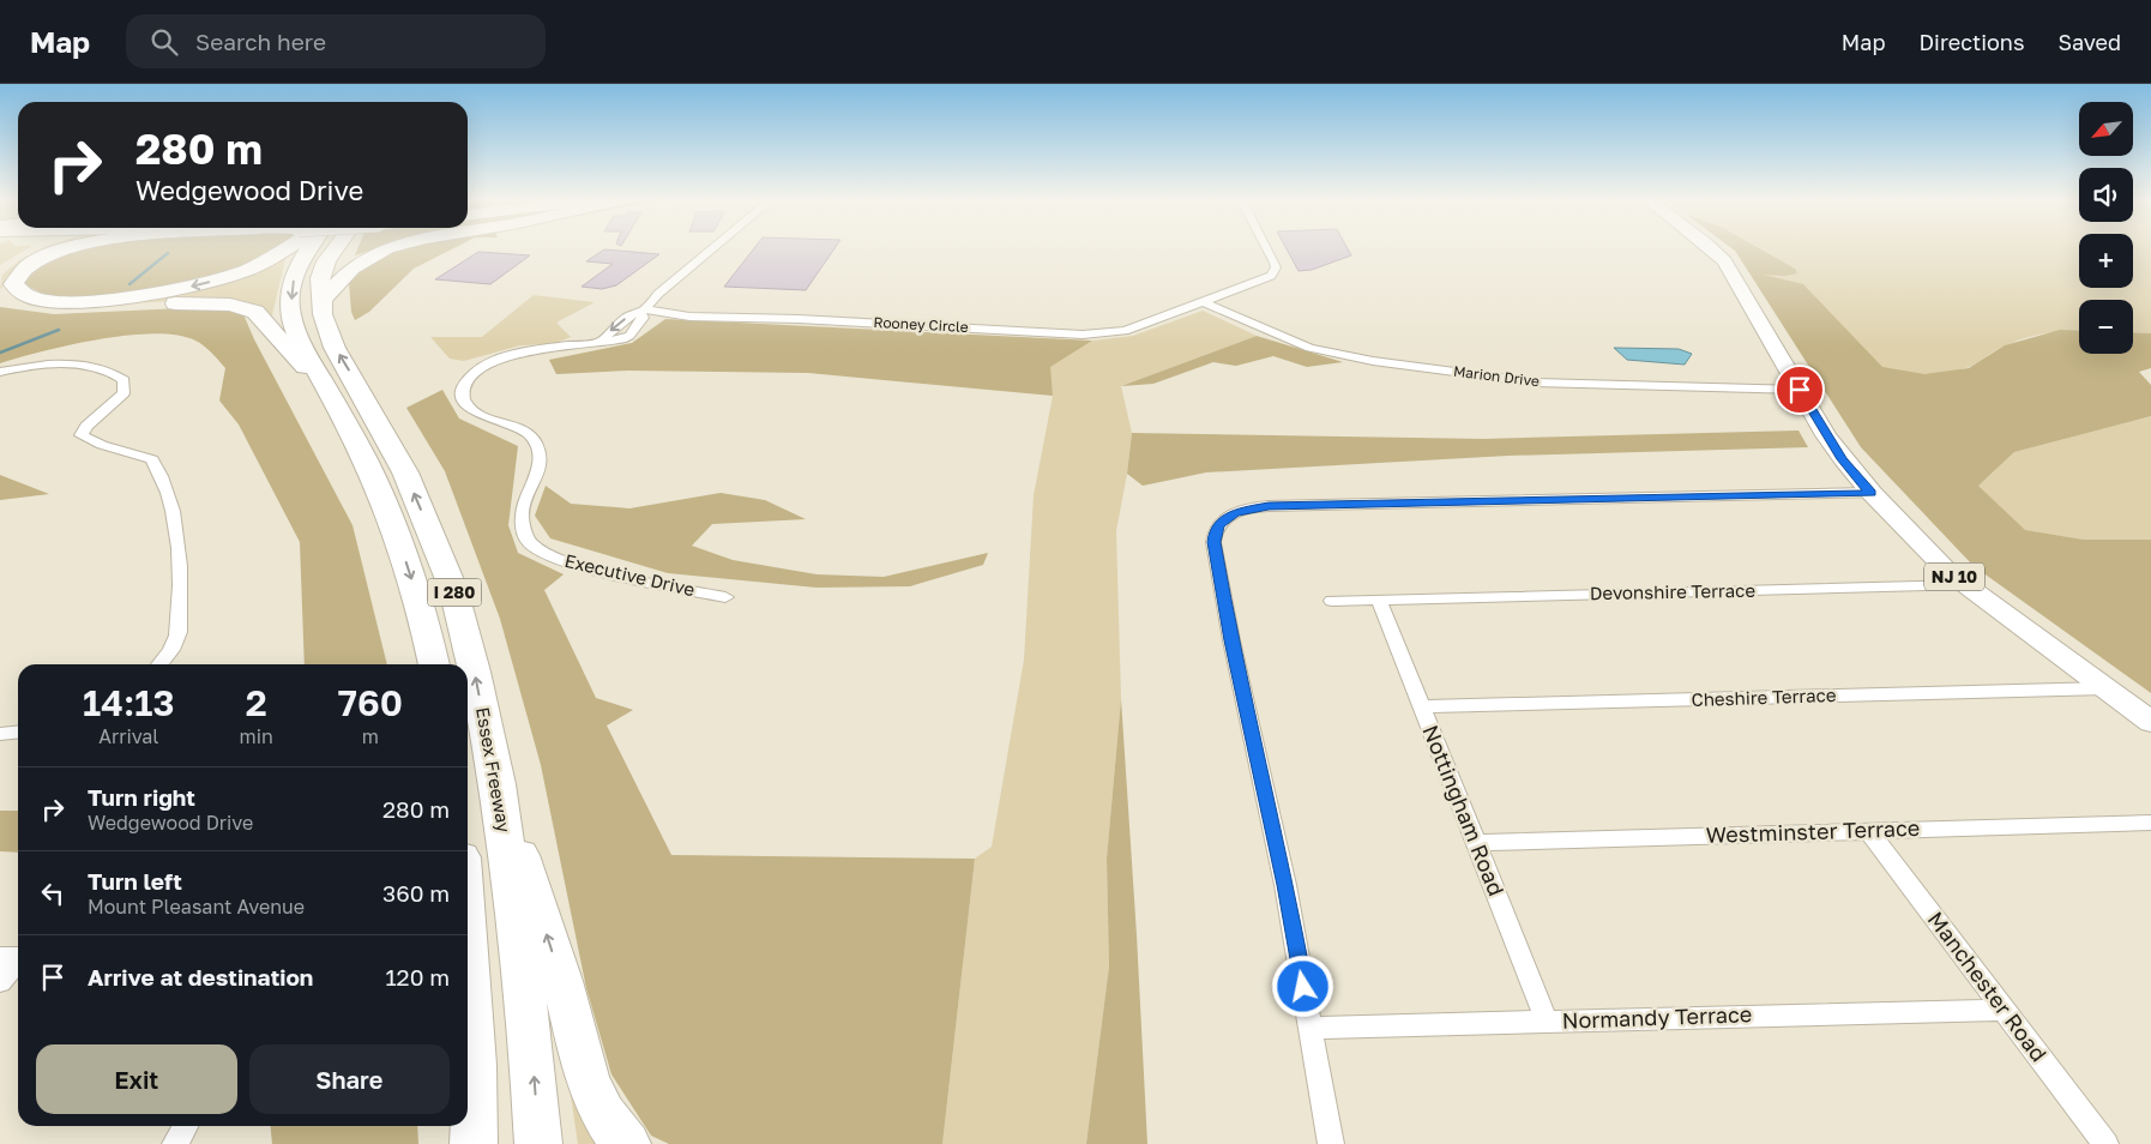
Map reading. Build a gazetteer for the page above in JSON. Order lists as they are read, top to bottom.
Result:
{
  "streets": {
    "highway": ["I 280", "Essex Freeway"],
    "main road": ["NJ 10"],
    "street": [
      "Rooney Circle",
      "Marion Drive",
      "Executive Drive",
      "Devonshire Terrace",
      "Cheshire Terrace",
      "Nottingham Road",
      "Westminster Terrace",
      "Manchester Road",
      "Normandy Terrace"
    ]
  },
  "crossings": [
    ["Rooney Circle", "Marion Drive"],
    ["Rooney Circle", "Executive Drive"],
    ["Marion Drive", "NJ 10"],
    ["NJ 10", "Devonshire Terrace"],
    ["NJ 10", "Cheshire Terrace"],
    ["Devonshire Terrace", "Nottingham Road"],
    ["Cheshire Terrace", "Nottingham Road"],
    ["Nottingham Road", "Westminster Terrace"],
    ["Nottingham Road", "Normandy Terrace"],
    ["Westminster Terrace", "Manchester Road"],
    ["Manchester Road", "Normandy Terrace"]
  ],
  "north": "bottom left",
  "page": {
    "header": "Map",
    "search": "Search here",
    "nav": ["Map", "Directions", "Saved"],
    "map_buttons": ["+", "−"],
    "turn": ["280 m", "Wedgewood Drive"],
    "eta": [
      "14:13",
      "Arrival",
      "2",
      "min",
      "760",
      "m"
    ],
    "list": [
      {
        "name": "Turn right",
        "note": "Wedgewood Drive",
        "value": "280 m"
      },
      {
        "name": "Turn left",
        "note": "Mount Pleasant Avenue",
        "value": "360 m"
      },
      {
        "name": "Arrive at destination",
        "value": "120 m"
      }
    ],
    "buttons": ["Exit", "Share"]
  }
}
